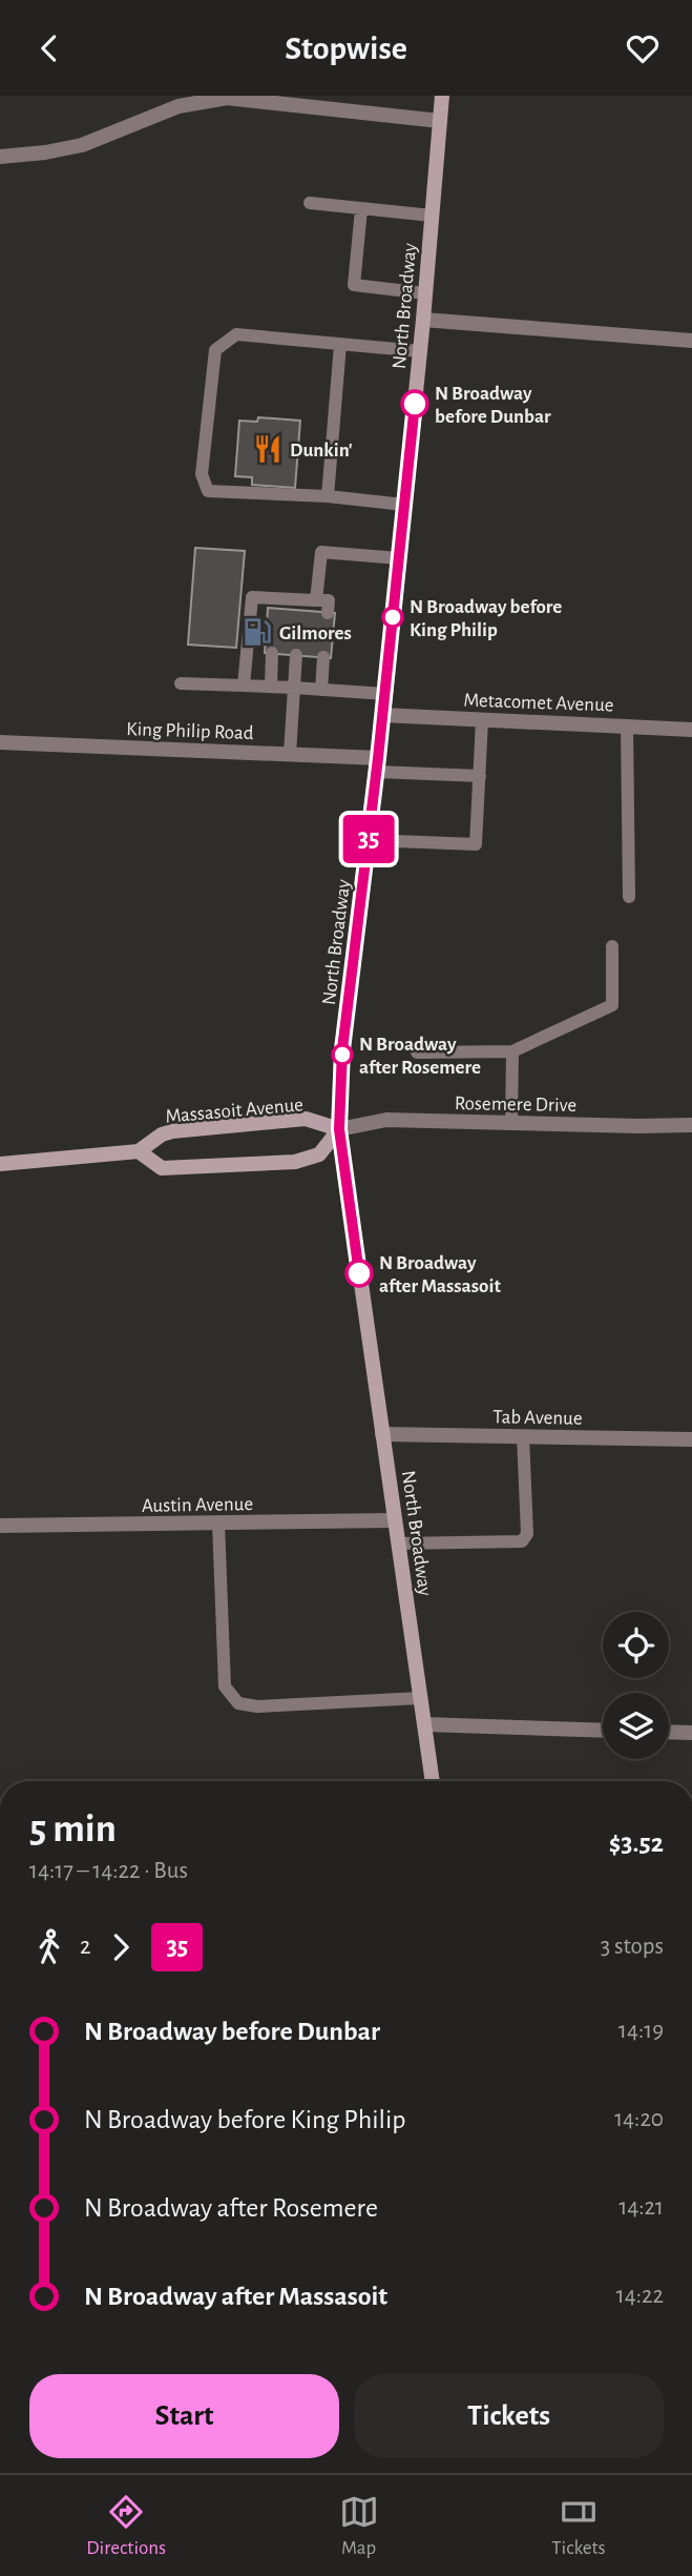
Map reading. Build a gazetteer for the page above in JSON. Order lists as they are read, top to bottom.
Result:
{
  "streets": {
    "main road": ["North Broadway", "Massasoit Avenue"],
    "street": [
      "Metacomet Avenue",
      "King Philip Road",
      "Rosemere Drive",
      "Tab Avenue",
      "Austin Avenue"
    ]
  },
  "crossings": [
    ["North Broadway", "Metacomet Avenue"],
    ["North Broadway", "King Philip Road"],
    ["North Broadway", "Rosemere Drive"],
    ["North Broadway", "Massasoit Avenue"],
    ["North Broadway", "Tab Avenue"],
    ["North Broadway", "Austin Avenue"],
    ["Rosemere Drive", "Massasoit Avenue"]
  ],
  "places": {
    "other": [
      "N Broadway before Dunbar",
      "N Broadway before King Philip",
      "N Broadway after Rosemere",
      "N Broadway after Massasoit"
    ],
    "restaurant": ["Dunkin'"],
    "fuel station": ["Gilmores"]
  },
  "lines": ["bus line 35"],
  "page": {
    "header": "Stopwise",
    "on_map": "35",
    "heading": ["5 min", "14:17 – 14:22 · Bus", "$3.52"],
    "legs": ["2", "35", "3 stops"],
    "list": [
      {
        "name": "N Broadway before Dunbar",
        "value": "14:19"
      },
      {
        "name": "N Broadway before King Philip",
        "value": "14:20"
      },
      {
        "name": "N Broadway after Rosemere",
        "value": "14:21"
      },
      {
        "name": "N Broadway after Massasoit",
        "value": "14:22"
      }
    ],
    "buttons": ["Start", "Tickets"],
    "tabs": ["Directions", "Map", "Tickets"]
  }
}
